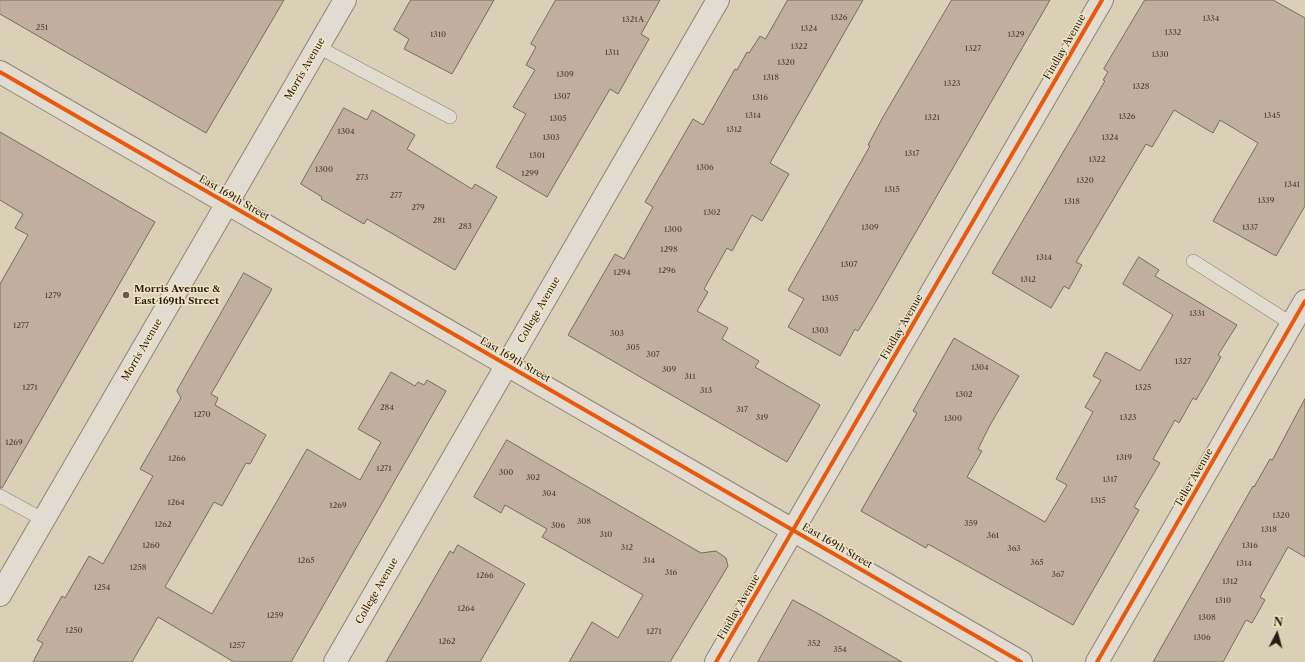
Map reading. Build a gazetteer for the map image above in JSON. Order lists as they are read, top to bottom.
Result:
{
  "streets": {
    "street": [
      "Findlay Avenue",
      "Morris Avenue",
      "East 169th Street",
      "College Avenue",
      "Teller Avenue"
    ]
  },
  "crossings": [
    ["Findlay Avenue", "East 169th Street"],
    ["Morris Avenue", "East 169th Street"],
    ["East 169th Street", "College Avenue"]
  ],
  "places": ["Morris Avenue & East 169th Street"],
  "house_numbers": [
    "1326",
    "1334",
    "1321A",
    "251",
    "1324",
    "1332",
    "1310",
    "1329",
    "1322",
    "1327",
    "1311",
    "1330",
    "1320",
    "1309",
    "1318",
    "1323",
    "1328",
    "1307",
    "1316",
    "1314",
    "1345",
    "1326",
    "1321",
    "1305",
    "1312",
    "1304",
    "1303",
    "1324",
    "1317",
    "1301",
    "1322",
    "1306",
    "1300",
    "1299",
    "273",
    "1320",
    "1341",
    "1315",
    "277",
    "1339",
    "1318",
    "279",
    "1302",
    "281",
    "283",
    "1309",
    "1337",
    "1300",
    "1298",
    "1314",
    "1307",
    "1296",
    "1294",
    "1312",
    "1279",
    "1305",
    "1331",
    "1277",
    "1303",
    "303",
    "305",
    "307",
    "1327",
    "1304",
    "309",
    "311",
    "1271",
    "1325",
    "313",
    "1302",
    "284",
    "317",
    "1270",
    "319",
    "1323",
    "1300",
    "1269",
    "1319",
    "1266",
    "1271",
    "300",
    "302",
    "1317",
    "304",
    "1315",
    "1264",
    "1269",
    "1320",
    "308",
    "359",
    "1262",
    "306",
    "1318",
    "310",
    "361",
    "1260",
    "1316",
    "312",
    "363",
    "1265",
    "314",
    "365",
    "1314",
    "1258",
    "316",
    "367",
    "1266",
    "1312",
    "1254",
    "1310",
    "1264",
    "1259",
    "1308",
    "1250",
    "1271",
    "1306",
    "1262",
    "352",
    "1257",
    "354"
  ],
  "north": "top"
}
